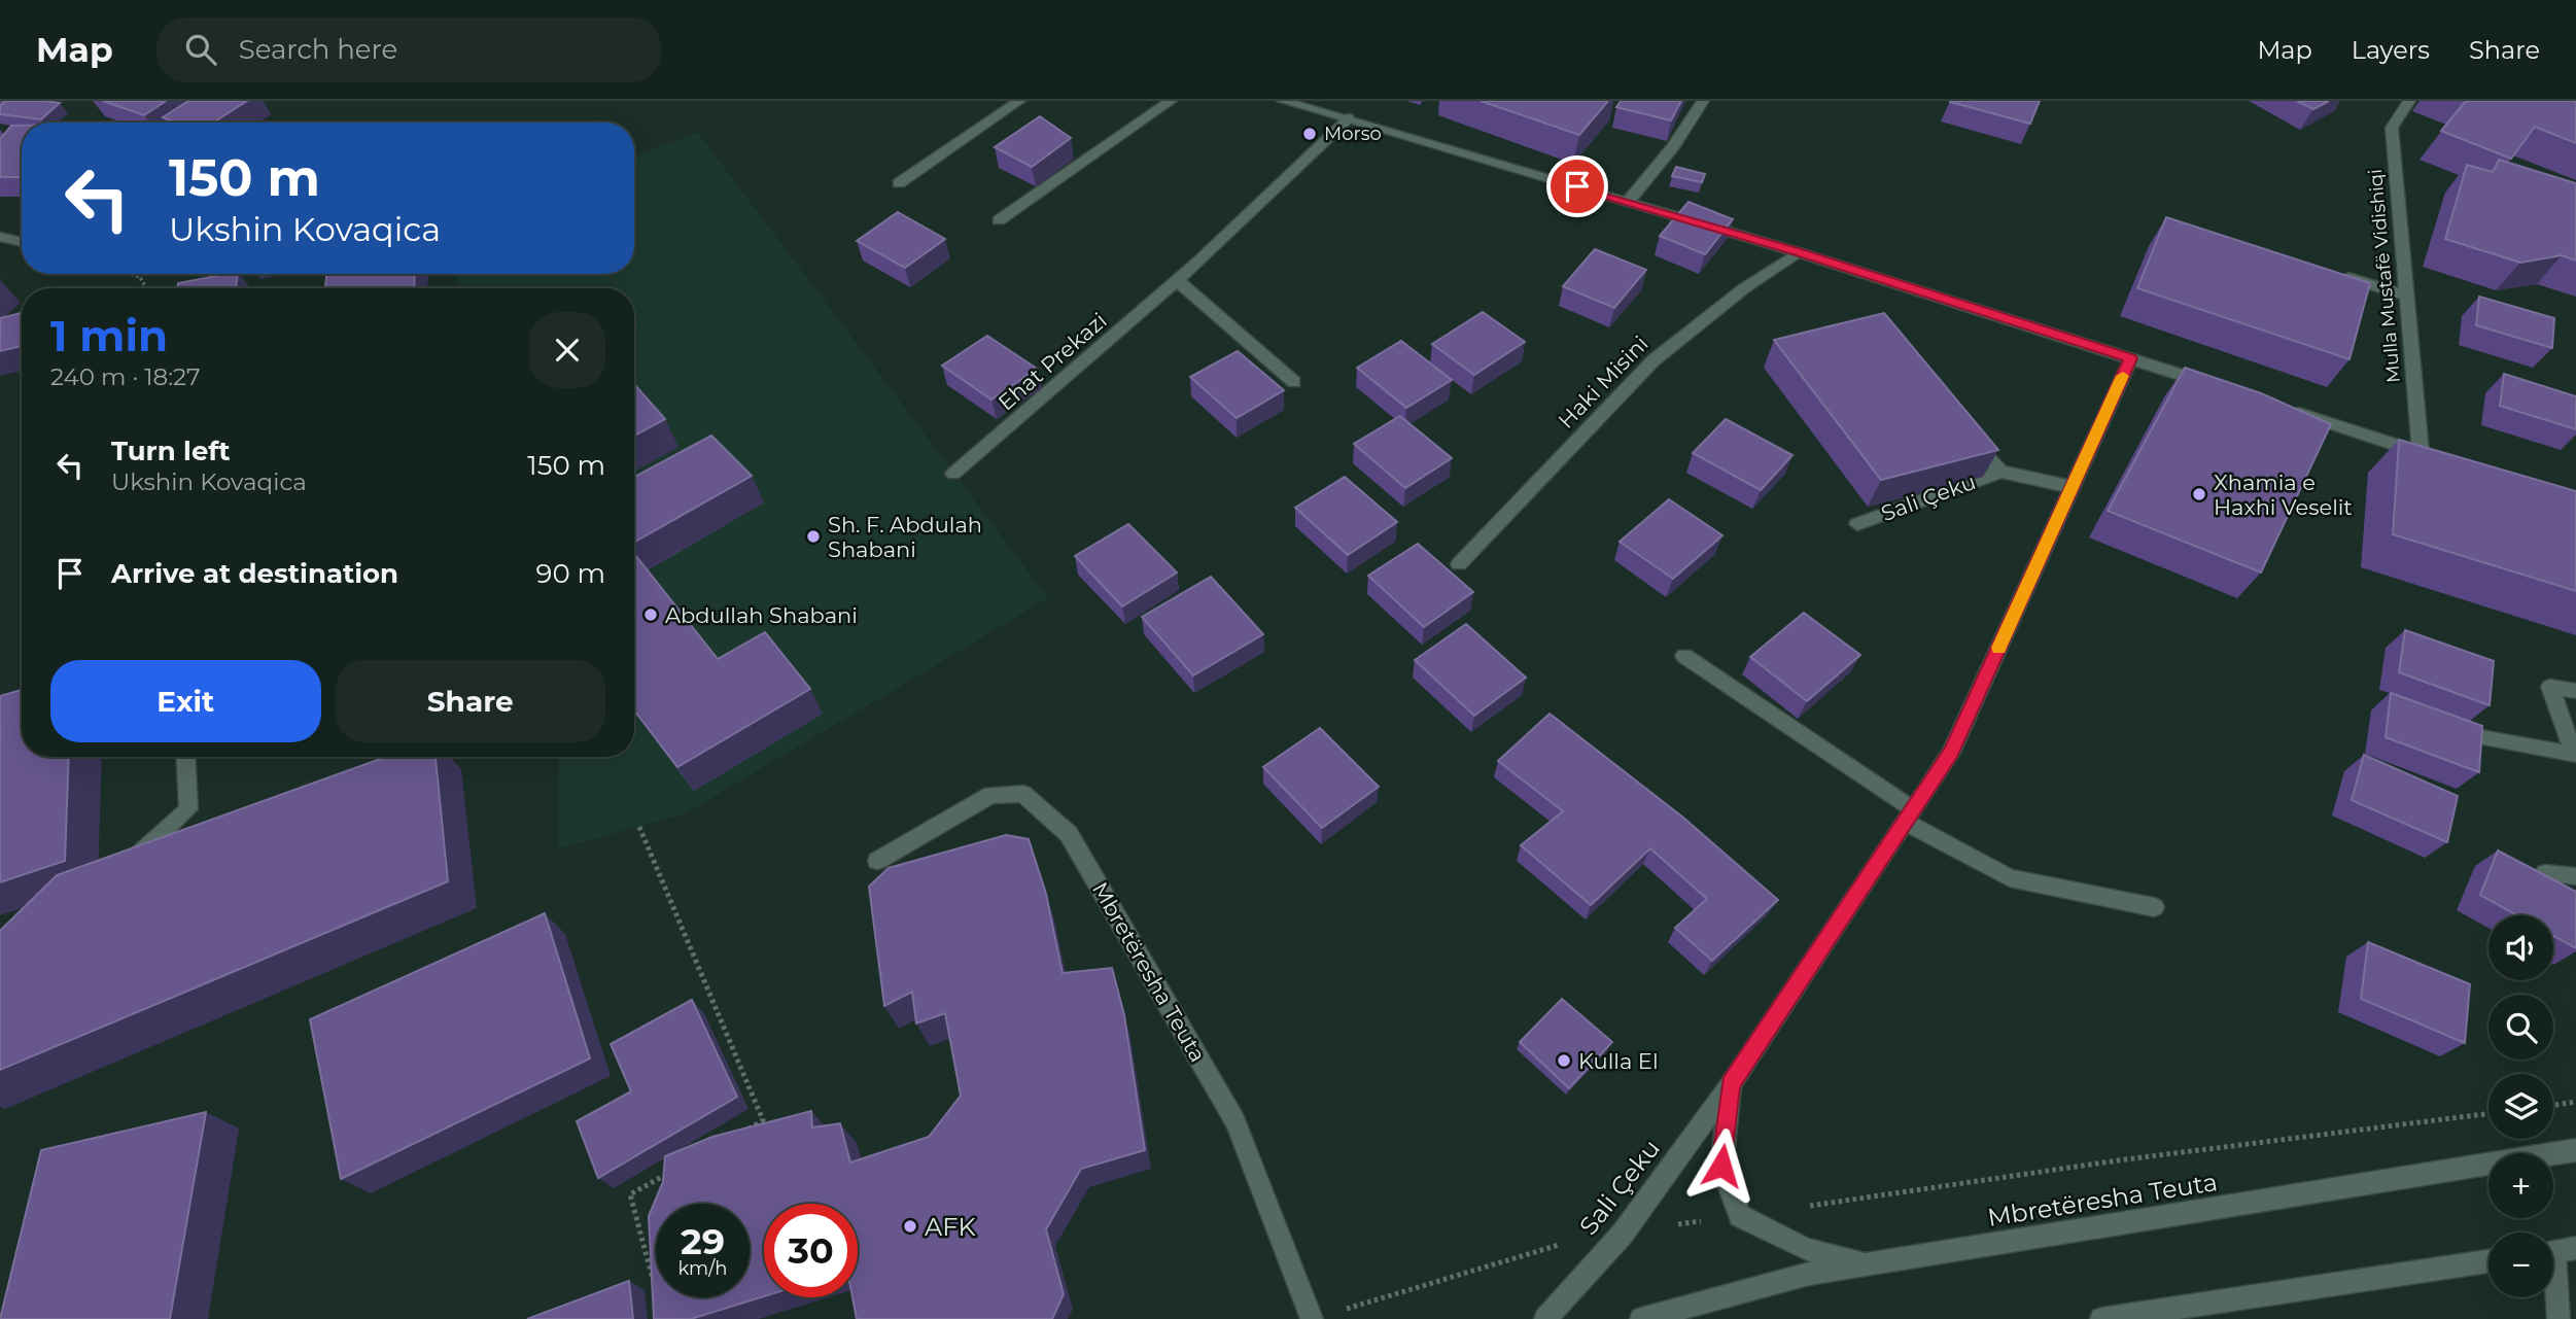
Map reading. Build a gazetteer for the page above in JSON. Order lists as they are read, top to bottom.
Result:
{
  "streets": {
    "street": [
      "Mulla Mustafë Vidishiqi",
      "Ehat Prekazi",
      "Haki Misini",
      "Sali Çeku",
      "Mbretëresha Teuta"
    ]
  },
  "places": [
    "Morso",
    "Xhamia e Haxhi Veselit",
    "Sh. F. Abdulah Shabani",
    "Abdullah Shabani",
    "Kulla El",
    "AFK"
  ],
  "page": {
    "header": "Map",
    "search": "Search here",
    "nav": ["Map", "Layers", "Share"],
    "turn": ["150 m", "Ukshin Kovaqica"],
    "heading": ["1 min", "240 m · 18:27"],
    "list": [
      {
        "name": "Turn left",
        "note": "Ukshin Kovaqica",
        "value": "150 m"
      },
      {
        "name": "Arrive at destination",
        "value": "90 m"
      }
    ],
    "buttons": ["Exit", "Share"],
    "map_buttons": ["+", "−"],
    "speed": "29 km/h",
    "limit": "30"
  }
}
